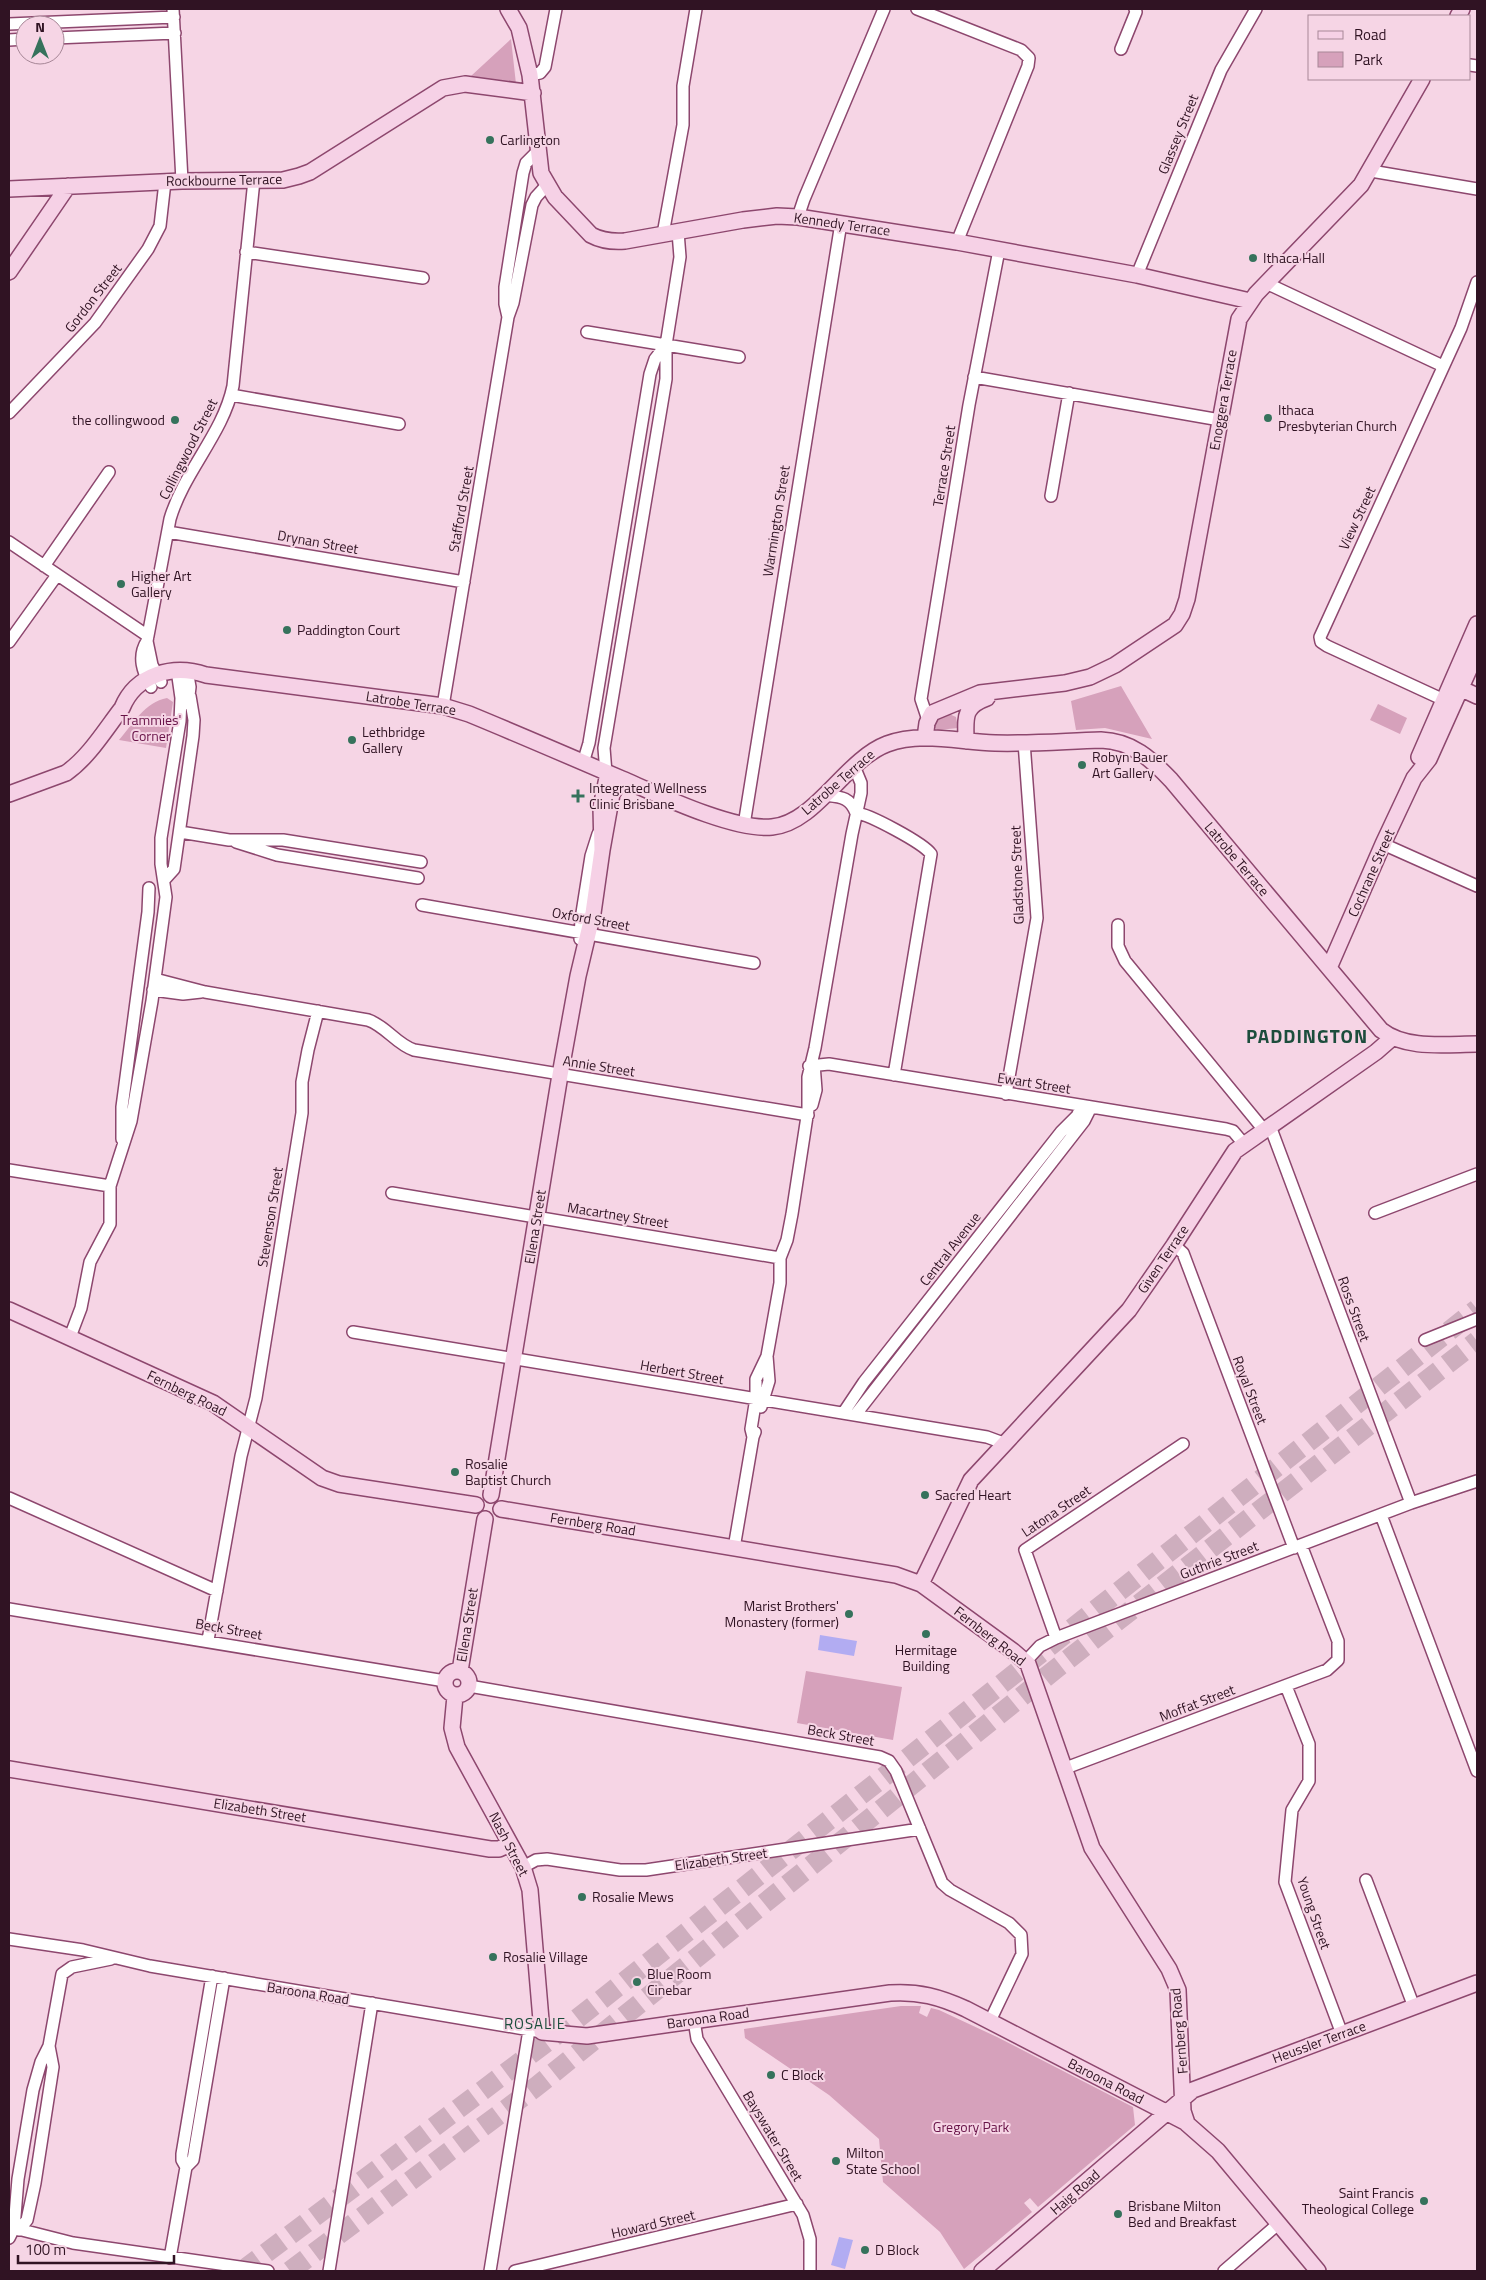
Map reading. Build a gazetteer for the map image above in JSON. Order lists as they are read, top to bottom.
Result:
{
  "streets": {
    "street": [
      "Glassey Street",
      "Rockbourne Terrace",
      "Kennedy Terrace",
      "Gordon Street",
      "Enoggera Terrace",
      "Collingwood Street",
      "Terrace Street",
      "Stafford Street",
      "View Street",
      "Warmington Street",
      "Drynan Street",
      "Latrobe Terrace",
      "Cochrane Street",
      "Gladstone Street",
      "Oxford Street",
      "Annie Street",
      "Ewart Street",
      "Macartney Street",
      "Stevenson Street",
      "Ellena Street",
      "Central Avenue",
      "Given Terrace",
      "Ross Street",
      "Herbert Street",
      "Royal Street",
      "Fernberg Road",
      "Latona Street",
      "Guthrie Street",
      "Beck Street",
      "Moffat Street",
      "Elizabeth Street",
      "Nash Street",
      "Young Street",
      "Baroona Road",
      "Heussler Terrace",
      "Bayswater Street",
      "Haig Road",
      "Howard Street"
    ]
  },
  "crossings": [
    ["Glassey Street", "Kennedy Terrace"],
    ["Rockbourne Terrace", "Kennedy Terrace"],
    ["Rockbourne Terrace", "Gordon Street"],
    ["Rockbourne Terrace", "Collingwood Street"],
    ["Kennedy Terrace", "Enoggera Terrace"],
    ["Kennedy Terrace", "Terrace Street"],
    ["Kennedy Terrace", "Stafford Street"],
    ["Kennedy Terrace", "Warmington Street"],
    ["Enoggera Terrace", "Terrace Street"],
    ["Enoggera Terrace", "Latrobe Terrace"],
    ["Collingwood Street", "Drynan Street"],
    ["Collingwood Street", "Latrobe Terrace"],
    ["Stafford Street", "Drynan Street"],
    ["Stafford Street", "Latrobe Terrace"],
    ["View Street", "Cochrane Street"],
    ["Warmington Street", "Latrobe Terrace"],
    ["Latrobe Terrace", "Cochrane Street"],
    ["Latrobe Terrace", "Gladstone Street"],
    ["Latrobe Terrace", "Ellena Street"],
    ["Latrobe Terrace", "Given Terrace"],
    ["Gladstone Street", "Ewart Street"],
    ["Oxford Street", "Ellena Street"],
    ["Annie Street", "Stevenson Street"],
    ["Annie Street", "Ellena Street"],
    ["Ewart Street", "Central Avenue"],
    ["Ewart Street", "Given Terrace"],
    ["Macartney Street", "Ellena Street"],
    ["Stevenson Street", "Fernberg Road"],
    ["Stevenson Street", "Beck Street"],
    ["Ellena Street", "Herbert Street"],
    ["Ellena Street", "Fernberg Road"],
    ["Ellena Street", "Beck Street"],
    ["Ellena Street", "Nash Street"],
    ["Central Avenue", "Herbert Street"],
    ["Given Terrace", "Ross Street"],
    ["Given Terrace", "Herbert Street"],
    ["Given Terrace", "Royal Street"],
    ["Given Terrace", "Fernberg Road"],
    ["Ross Street", "Guthrie Street"],
    ["Royal Street", "Guthrie Street"],
    ["Royal Street", "Moffat Street"],
    ["Fernberg Road", "Guthrie Street"],
    ["Fernberg Road", "Moffat Street"],
    ["Fernberg Road", "Baroona Road"],
    ["Fernberg Road", "Heussler Terrace"],
    ["Latona Street", "Guthrie Street"],
    ["Beck Street", "Elizabeth Street"],
    ["Beck Street", "Nash Street"],
    ["Beck Street", "Baroona Road"],
    ["Moffat Street", "Young Street"],
    ["Elizabeth Street", "Nash Street"],
    ["Nash Street", "Baroona Road"],
    ["Young Street", "Heussler Terrace"],
    ["Baroona Road", "Heussler Terrace"],
    ["Baroona Road", "Bayswater Street"],
    ["Baroona Road", "Haig Road"],
    ["Heussler Terrace", "Haig Road"],
    ["Bayswater Street", "Howard Street"]
  ],
  "districts": ["PADDINGTON", "ROSALIE"],
  "parks": ["Trammies' Corner", "Gregory Park"],
  "places": {
    "other": [
      "Carlington",
      "Ithaca Hall",
      "Ithaca Presbyterian Church",
      "the collingwood",
      "Higher Art Gallery",
      "Paddington Court",
      "Lethbridge Gallery",
      "Robyn Bauer Art Gallery",
      "Rosalie Baptist Church",
      "Sacred Heart",
      "Marist Brothers' Monastery (former)",
      "Hermitage Building",
      "Rosalie Mews",
      "Rosalie Village",
      "Blue Room Cinebar",
      "C Block",
      "Milton State School",
      "Saint Francis Theological College",
      "Brisbane Milton Bed and Breakfast",
      "D Block"
    ],
    "health": ["Integrated Wellness Clinic Brisbane"]
  },
  "legend": ["Road", "Park"],
  "scale_bar": "100 m",
  "north": "top"
}
